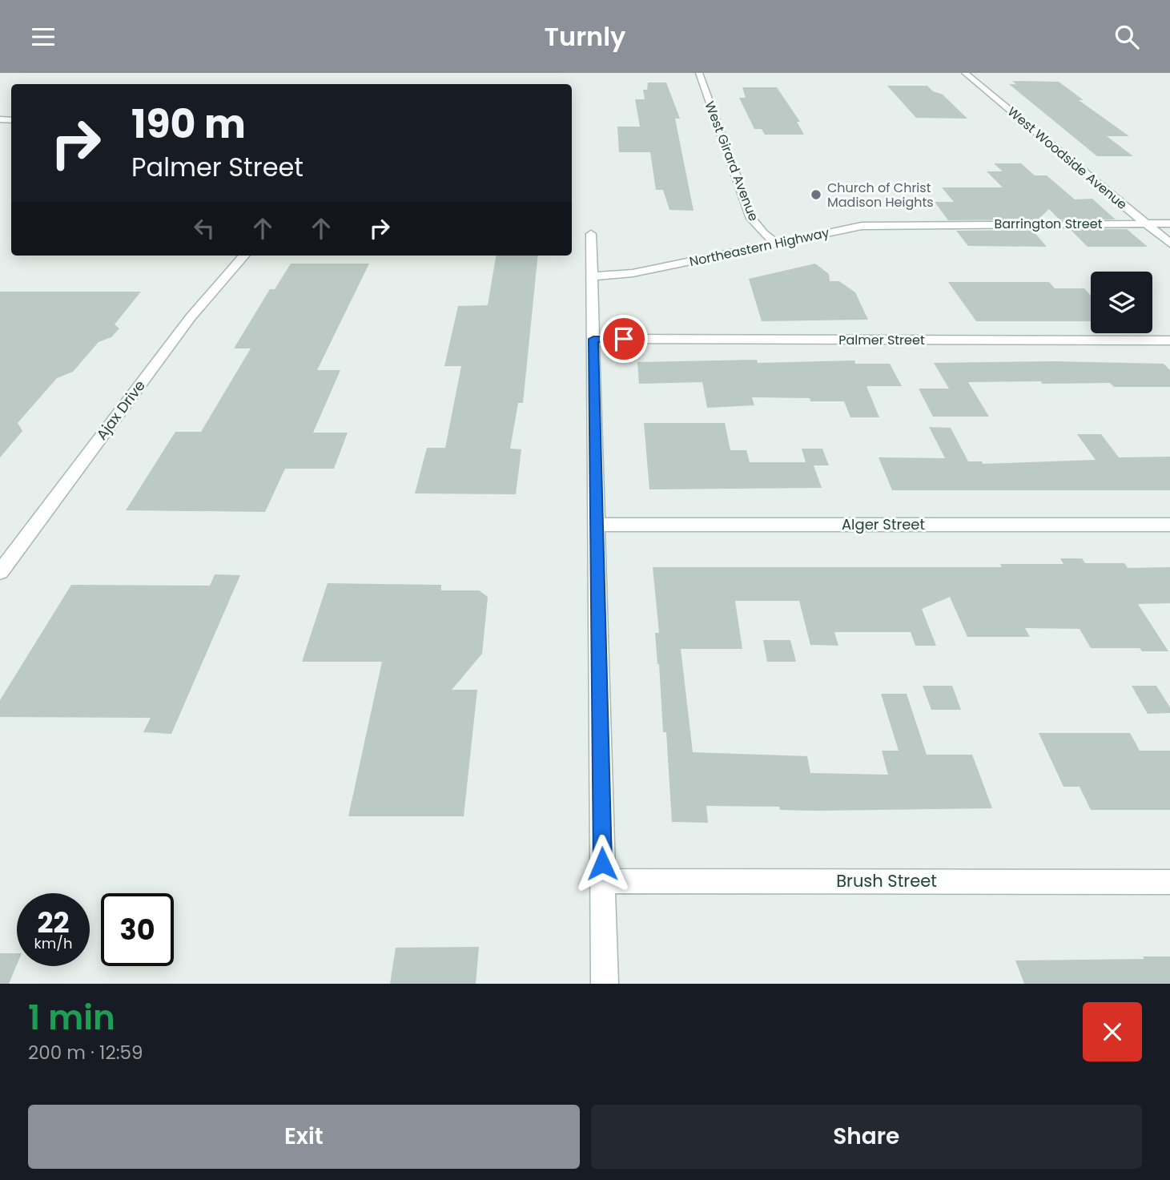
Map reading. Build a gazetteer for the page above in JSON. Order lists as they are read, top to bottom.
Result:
{
  "streets": {
    "street": [
      "West Woodside Avenue",
      "West Girard Avenue",
      "Barrington Street",
      "Northeastern Highway",
      "Palmer Street",
      "Ajax Drive",
      "Alger Street",
      "Brush Street"
    ]
  },
  "crossings": [
    ["West Woodside Avenue", "Barrington Street"],
    ["West Girard Avenue", "Northeastern Highway"],
    ["Barrington Street", "Northeastern Highway"]
  ],
  "places": ["Church of Christ Madison Heights"],
  "page": {
    "header": "Turnly",
    "turn": ["190 m", "Palmer Street"],
    "speed": "22 km/h",
    "limit": "30",
    "heading": ["1 min", "200 m · 12:59"],
    "buttons": ["Exit", "Share"]
  }
}
